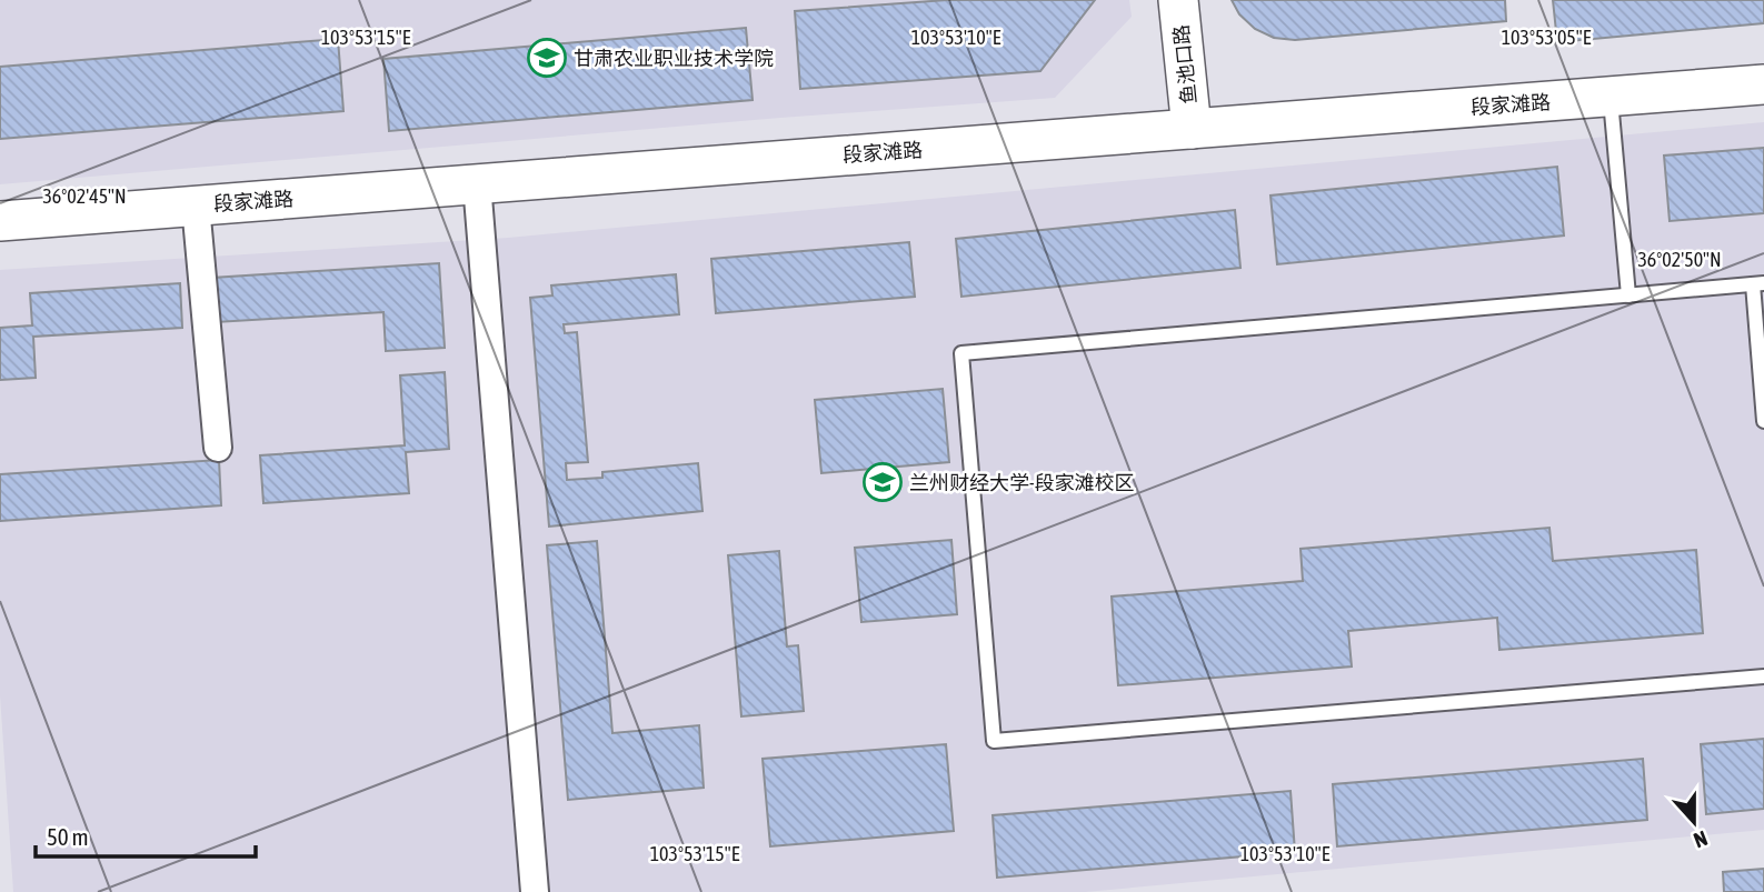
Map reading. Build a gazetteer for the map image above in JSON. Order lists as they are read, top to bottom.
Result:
{
  "streets": {
    "main road": ["鱼池口路", "段家滩路"]
  },
  "crossings": [
    ["鱼池口路", "段家滩路"]
  ],
  "places": {
    "school or university": ["甘肃农业职业技术学院", "兰州财经大学-段家滩校区"]
  },
  "scale_bar": "50 m",
  "north": "bottom",
  "coordinates": [
    "103°53'15\"E",
    "103°53'10\"E",
    "103°53'05\"E",
    "36°02'45\"N",
    "36°02'50\"N"
  ]
}
